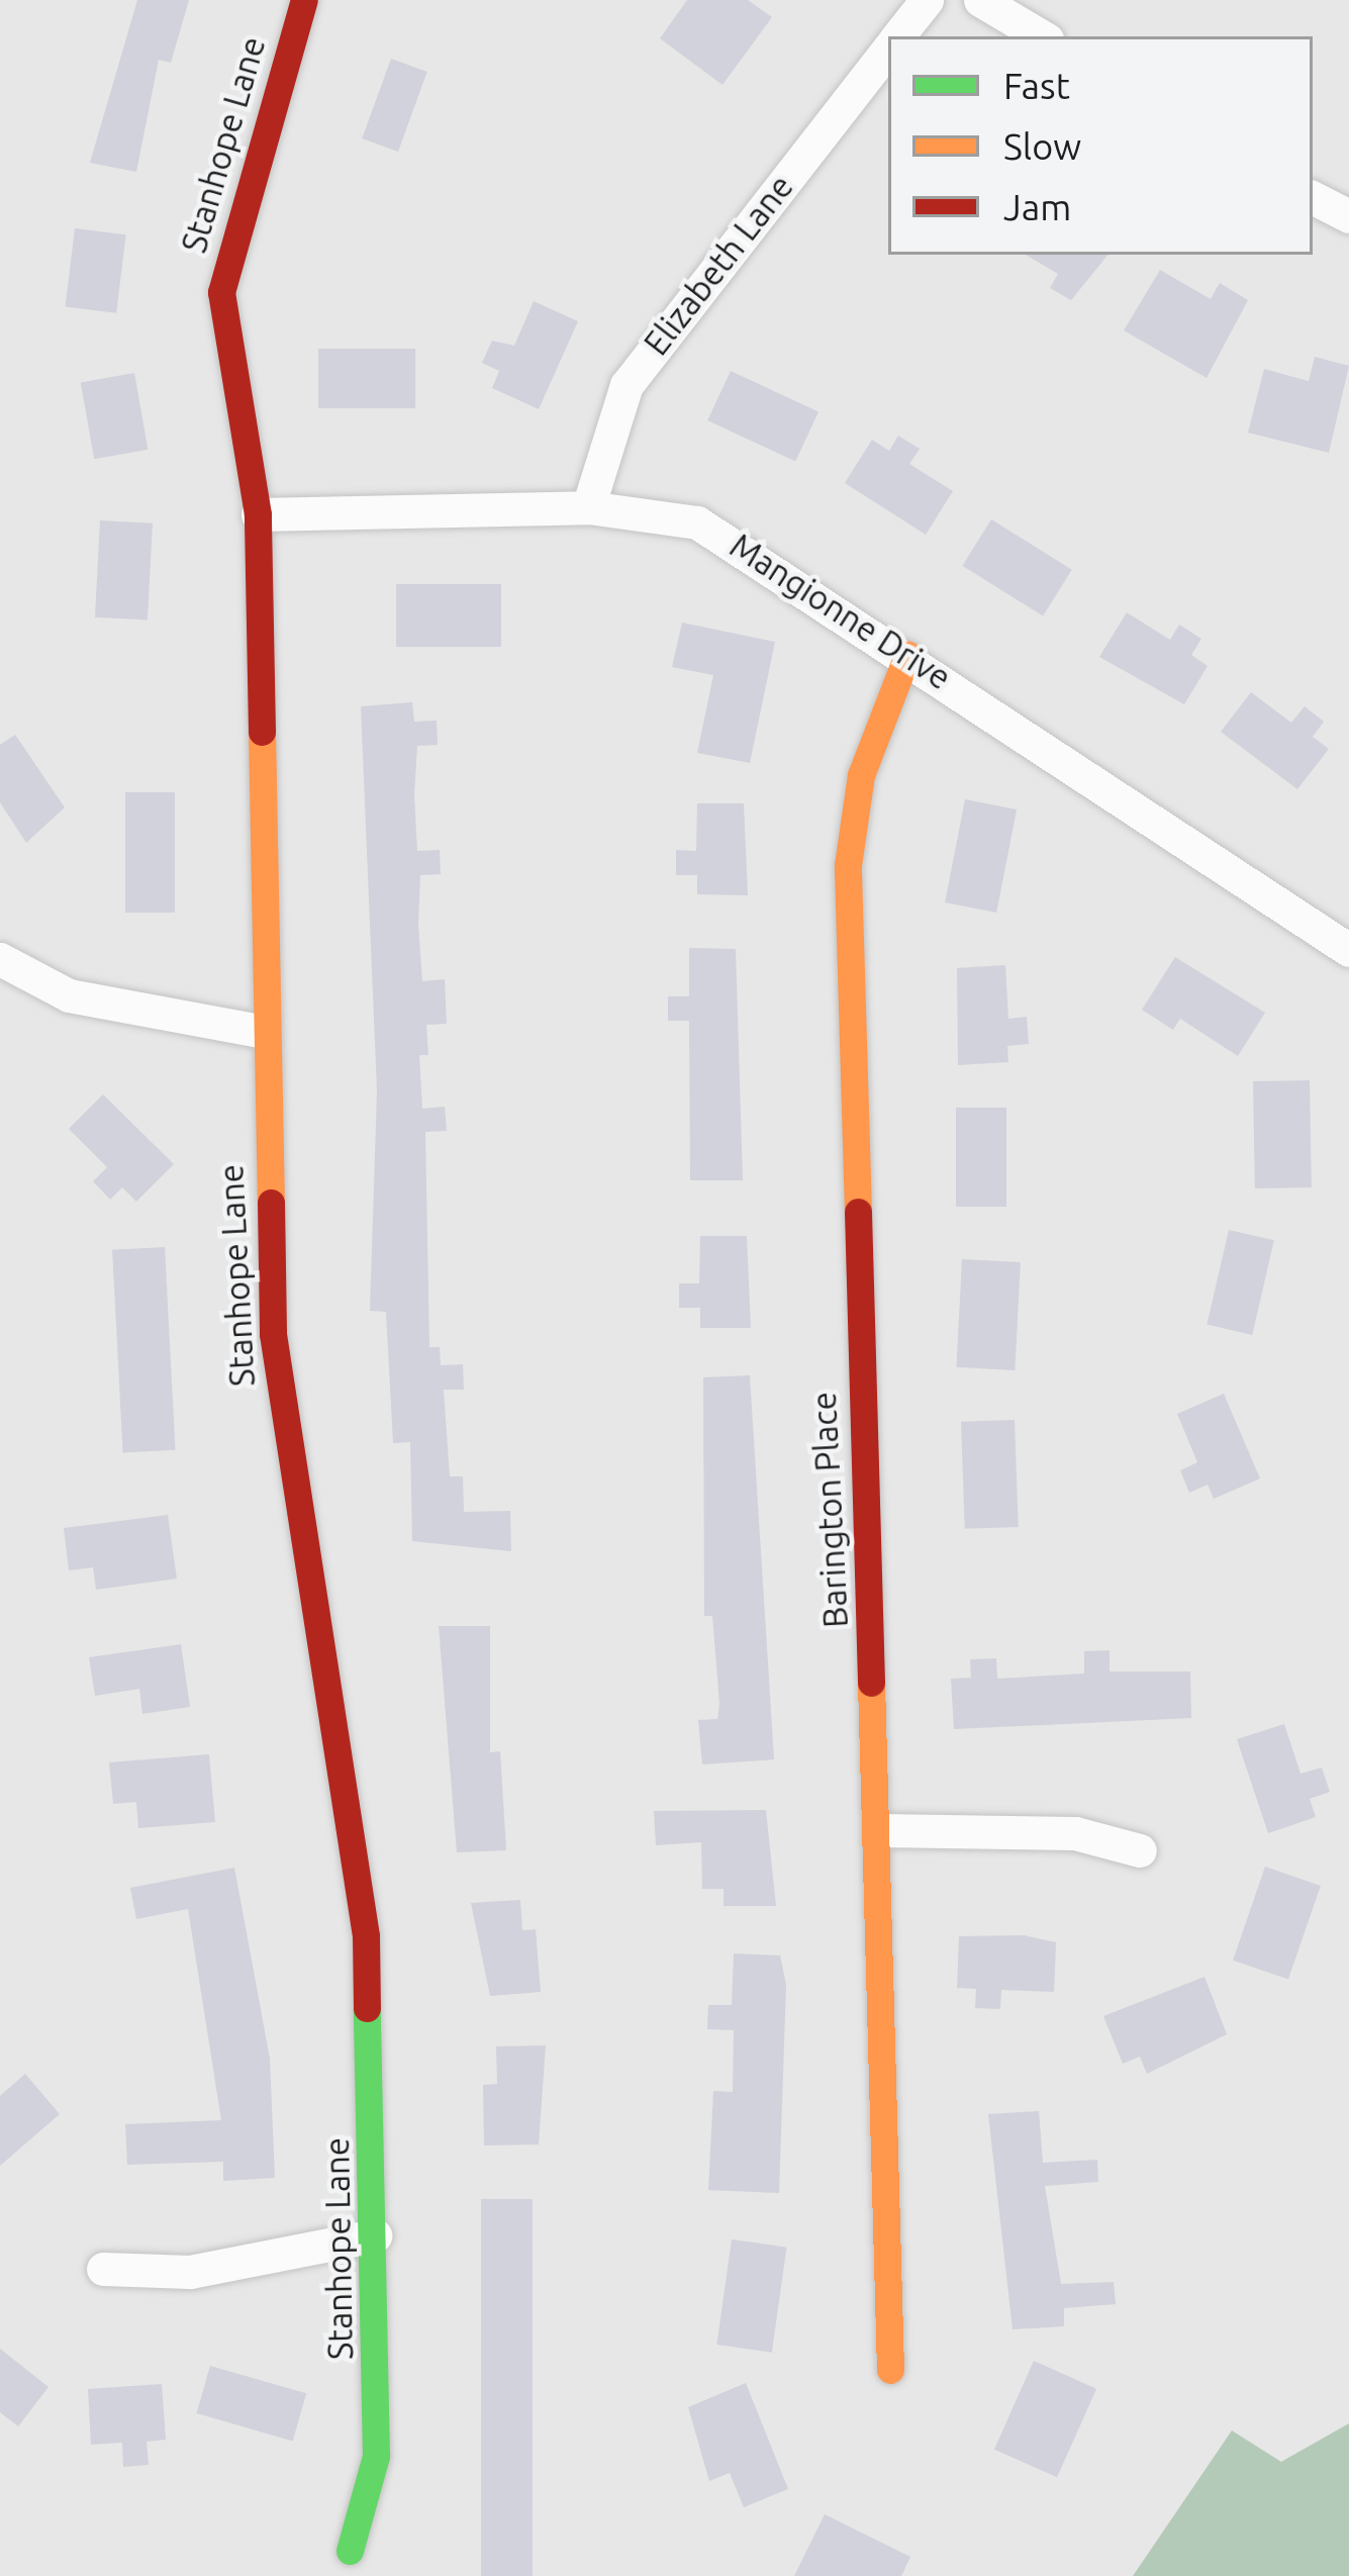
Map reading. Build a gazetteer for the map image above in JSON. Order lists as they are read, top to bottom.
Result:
{
  "streets": {
    "street": [
      "Stanhope Lane",
      "Elizabeth Lane",
      "Mangionne Drive",
      "Barington Place"
    ]
  },
  "crossings": [
    ["Stanhope Lane", "Mangionne Drive"],
    ["Elizabeth Lane", "Mangionne Drive"],
    ["Mangionne Drive", "Barington Place"]
  ],
  "legend": ["Fast", "Slow", "Jam"]
}
